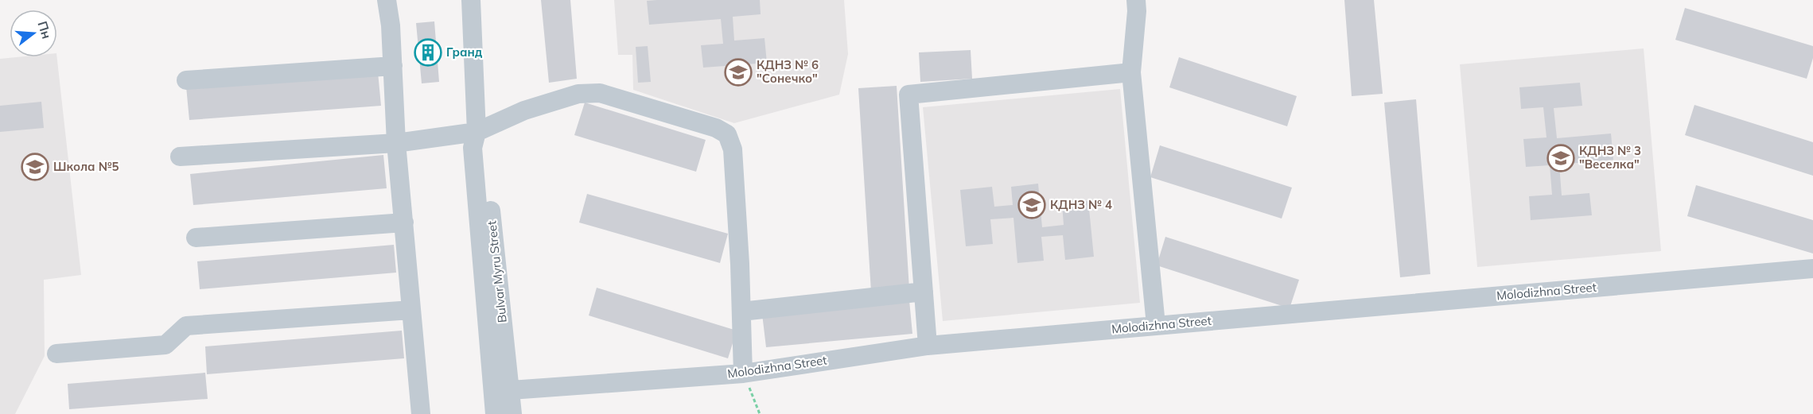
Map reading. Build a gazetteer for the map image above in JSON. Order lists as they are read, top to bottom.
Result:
{
  "streets": {
    "street": ["Bulvar Myru Street", "Molodizhna Street"]
  },
  "crossings": [
    ["Bulvar Myru Street", "Molodizhna Street"]
  ],
  "places": {
    "building": ["Гранд"],
    "school or university": [
      "КДНЗ № 6 \"Сонечко\"",
      "КДНЗ № 3 \"Веселка\"",
      "Школа №5",
      "КДНЗ № 4"
    ]
  },
  "north": "right"
}
